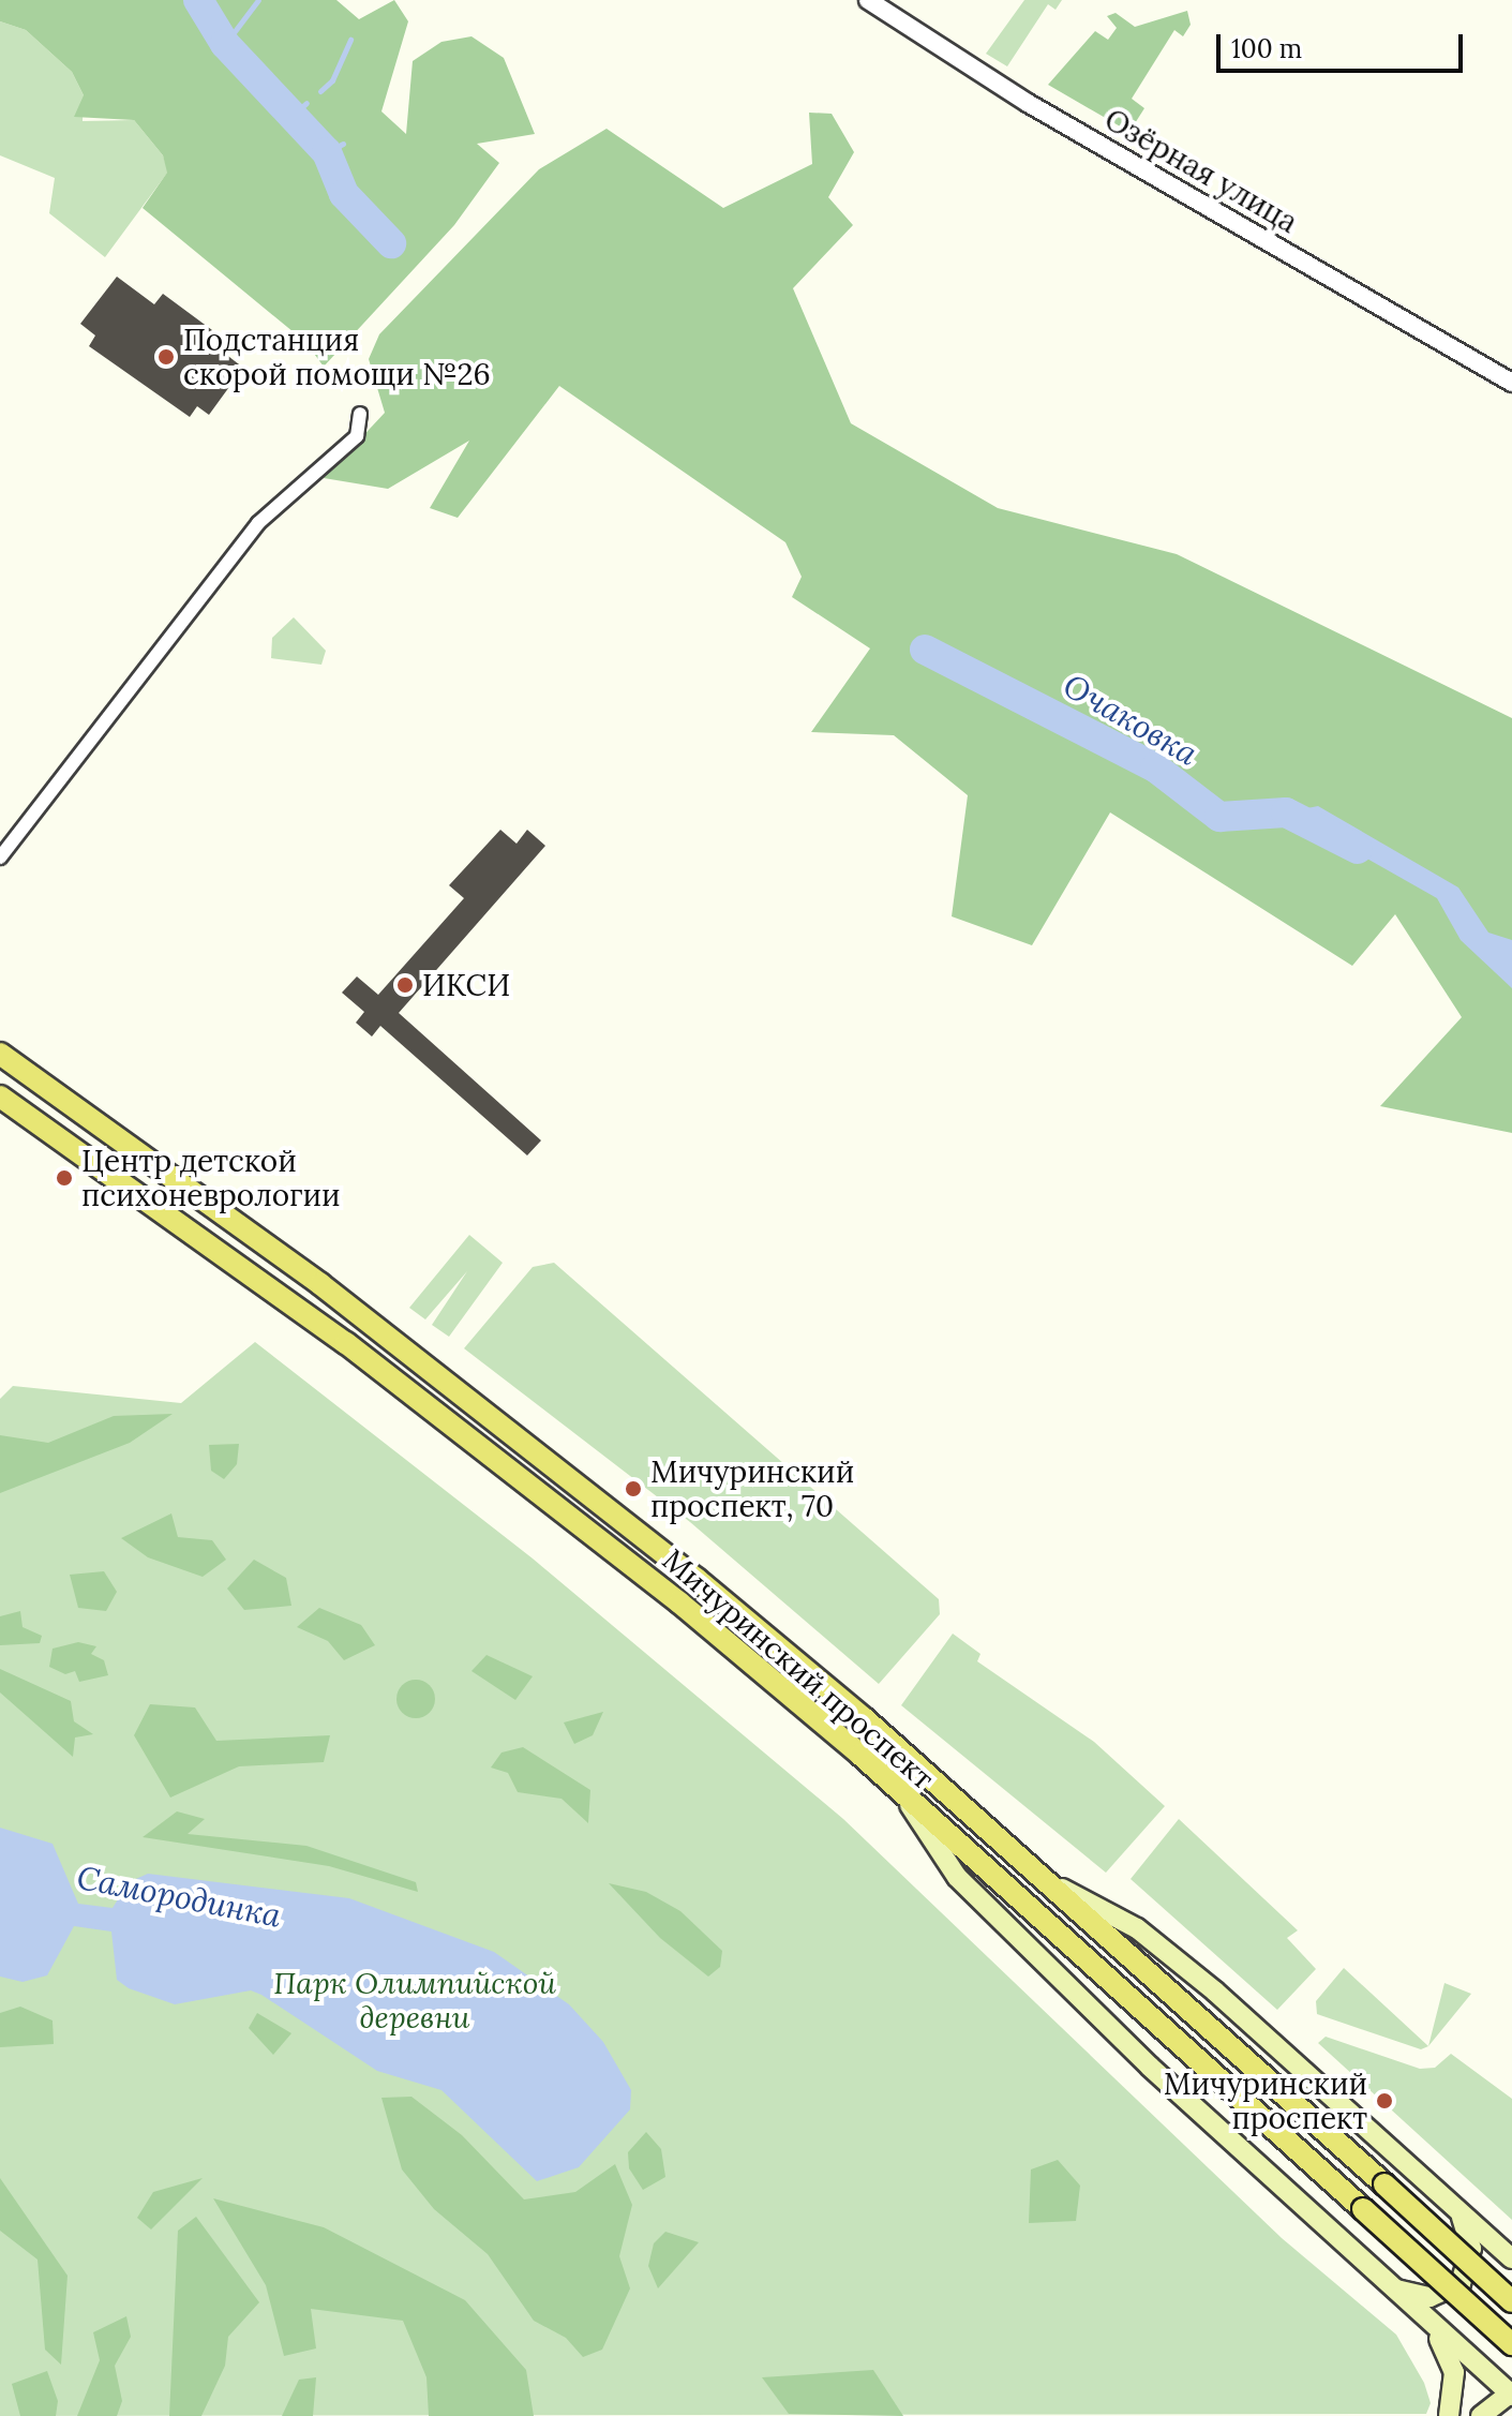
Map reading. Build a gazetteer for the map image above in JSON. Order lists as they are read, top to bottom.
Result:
{
  "streets": {
    "main road": ["Мичуринский проспект"],
    "street": ["Озёрная улица"]
  },
  "water": ["Очаковка", "Самородинка"],
  "parks": ["Парк Олимпийской деревни"],
  "places": [
    "Подстанция скорой помощи №26",
    "ИКСИ",
    "Центр детской психоневрологии",
    "Мичуринский проспект, 70",
    "Мичуринский проспект"
  ],
  "scale_bar": "100 m"
}
